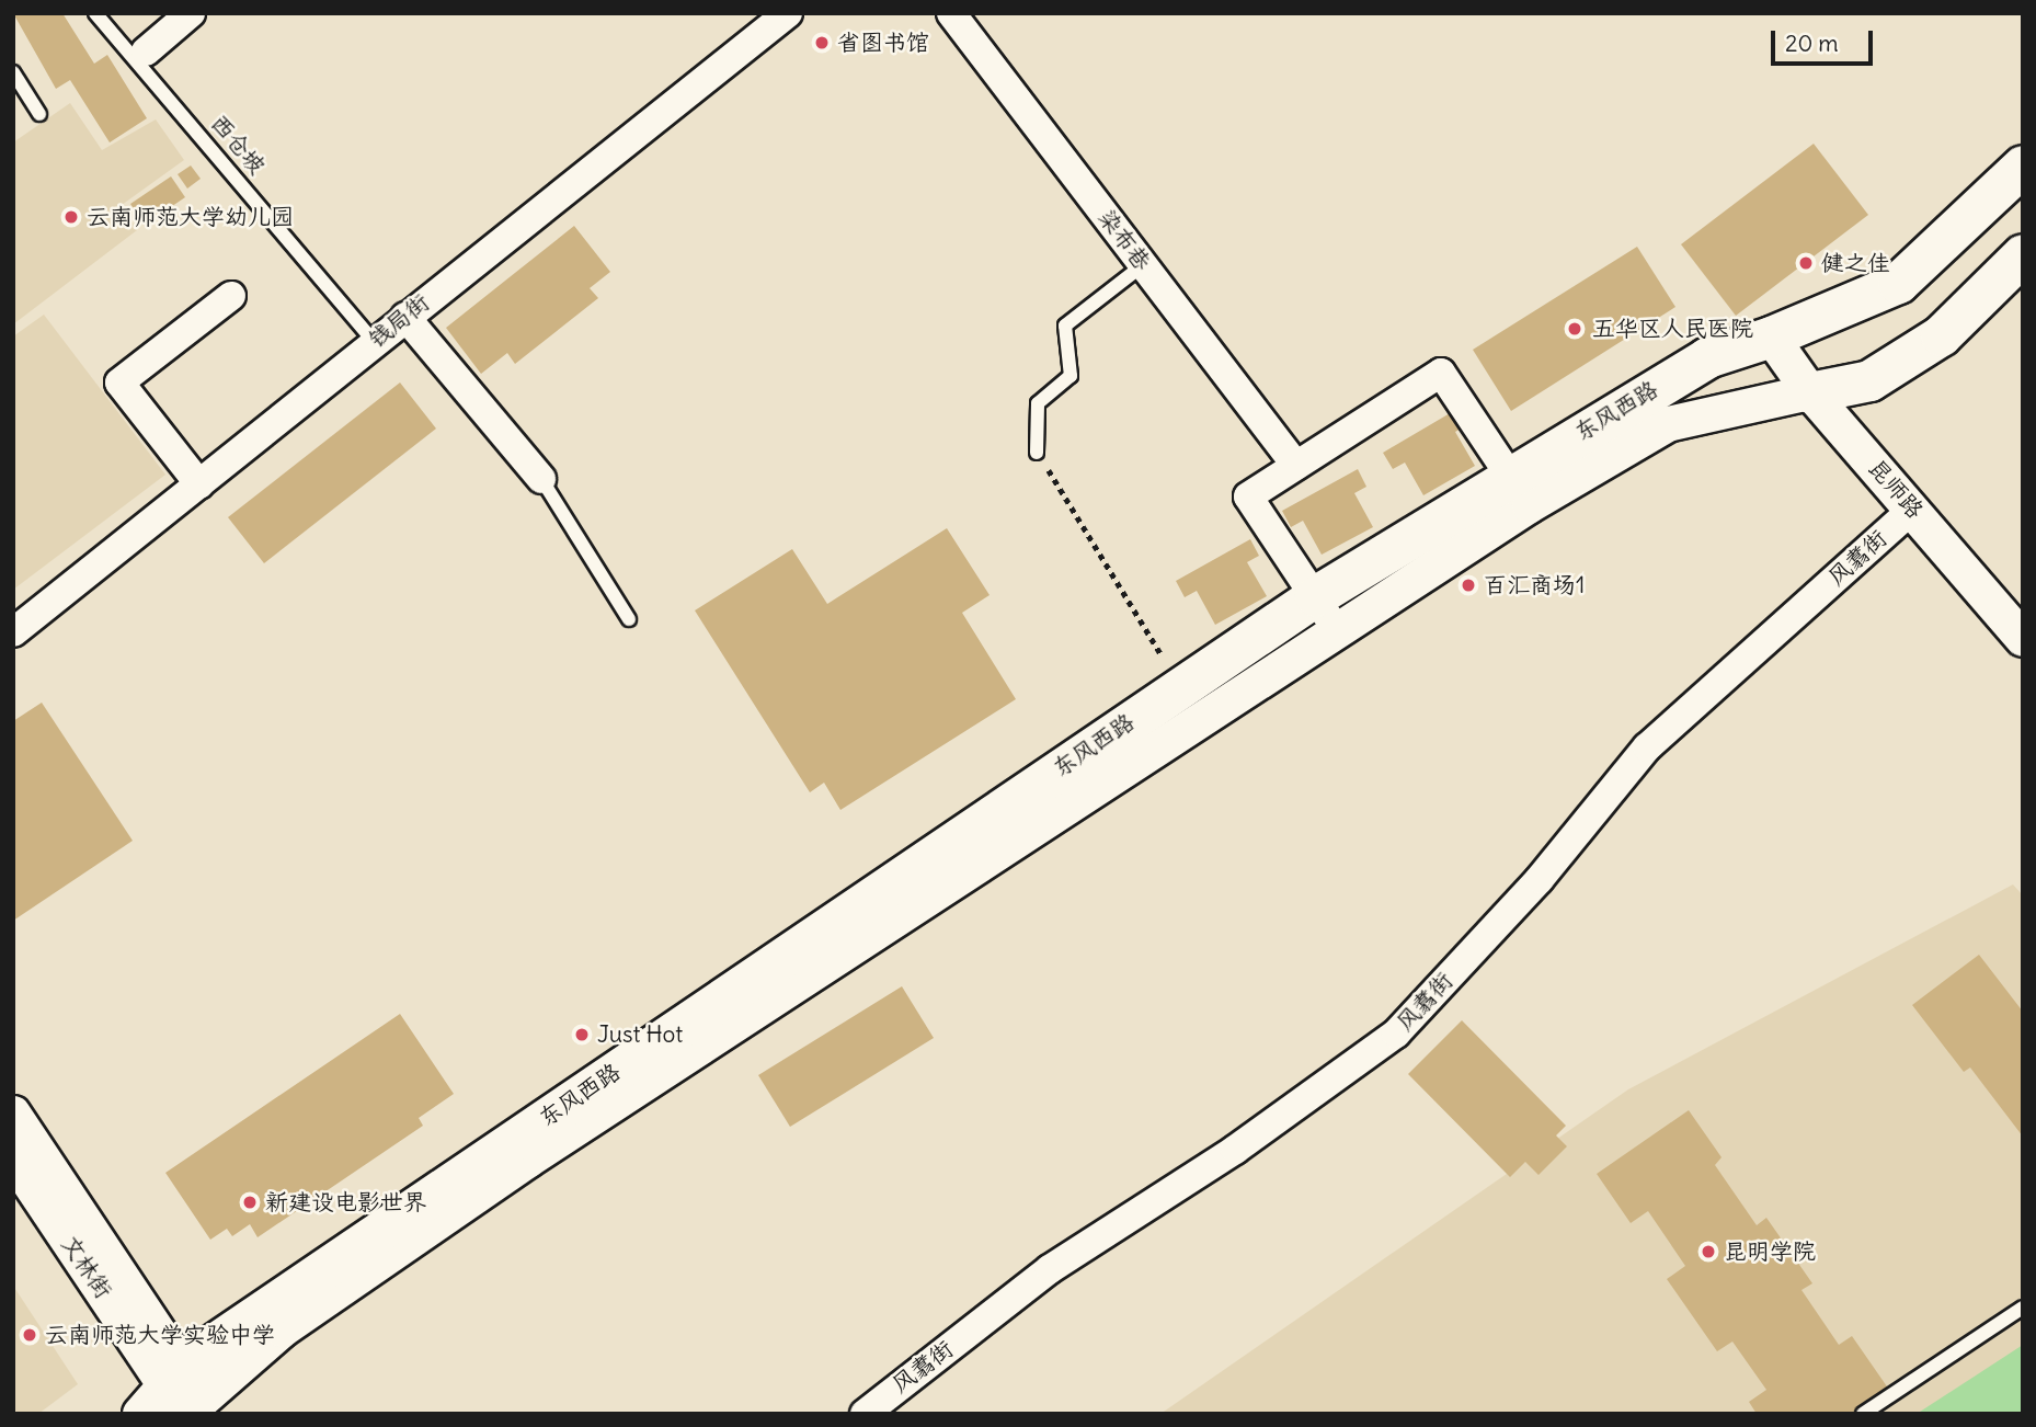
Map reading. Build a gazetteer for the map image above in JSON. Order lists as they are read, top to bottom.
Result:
{
  "streets": {
    "main road": ["东风西路"],
    "street": [
      "染布巷",
      "钱局街",
      "昆师路",
      "风翥街",
      "文林街"
    ],
    "lane": ["西仓坡"]
  },
  "crossings": [
    ["西仓坡", "钱局街"],
    ["东风西路", "昆师路"],
    ["东风西路", "文林街"],
    ["昆师路", "风翥街"]
  ],
  "places": [
    "省图书馆",
    "云南师范大学幼儿园",
    "健之佳",
    "五华区人民医院",
    "百汇商场1",
    "Just Hot",
    "新建设电影世界",
    "昆明学院",
    "云南师范大学实验中学"
  ],
  "scale_bar": "20 m"
}
